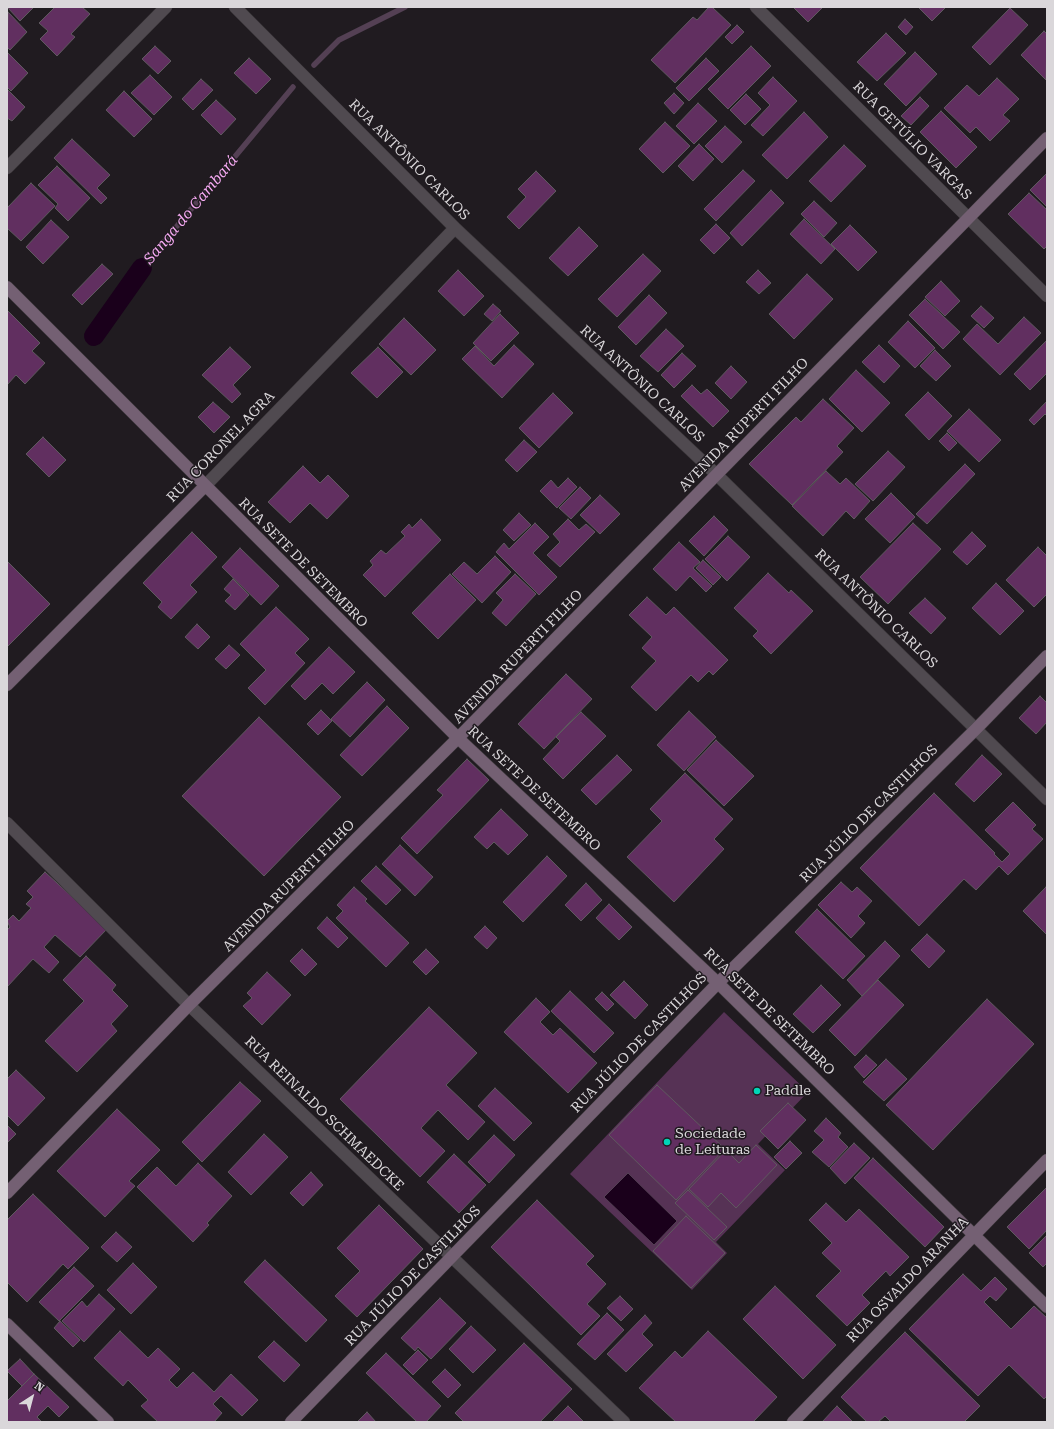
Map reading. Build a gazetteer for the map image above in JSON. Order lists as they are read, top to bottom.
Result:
{
  "streets": {
    "street": [
      "RUA GETÚLIO VARGAS",
      "RUA ANTÔNIO CARLOS",
      "AVENIDA RUPERTI FILHO",
      "RUA CORONEL AGRA",
      "RUA SETE DE SETEMBRO",
      "RUA JÚLIO DE CASTILHOS",
      "RUA REINALDO SCHMAEDCKE",
      "RUA OSVALDO ARANHA"
    ]
  },
  "crossings": [
    ["RUA GETÚLIO VARGAS", "AVENIDA RUPERTI FILHO"],
    ["RUA ANTÔNIO CARLOS", "AVENIDA RUPERTI FILHO"],
    ["RUA ANTÔNIO CARLOS", "RUA CORONEL AGRA"],
    ["RUA ANTÔNIO CARLOS", "RUA JÚLIO DE CASTILHOS"],
    ["AVENIDA RUPERTI FILHO", "RUA SETE DE SETEMBRO"],
    ["AVENIDA RUPERTI FILHO", "RUA REINALDO SCHMAEDCKE"],
    ["RUA CORONEL AGRA", "RUA SETE DE SETEMBRO"],
    ["RUA SETE DE SETEMBRO", "RUA JÚLIO DE CASTILHOS"],
    ["RUA SETE DE SETEMBRO", "RUA OSVALDO ARANHA"],
    ["RUA JÚLIO DE CASTILHOS", "RUA REINALDO SCHMAEDCKE"]
  ],
  "water": ["Sanga do Cambará"],
  "places": ["Paddle", "Sociedade de Leituras"],
  "north": "top right"
}
